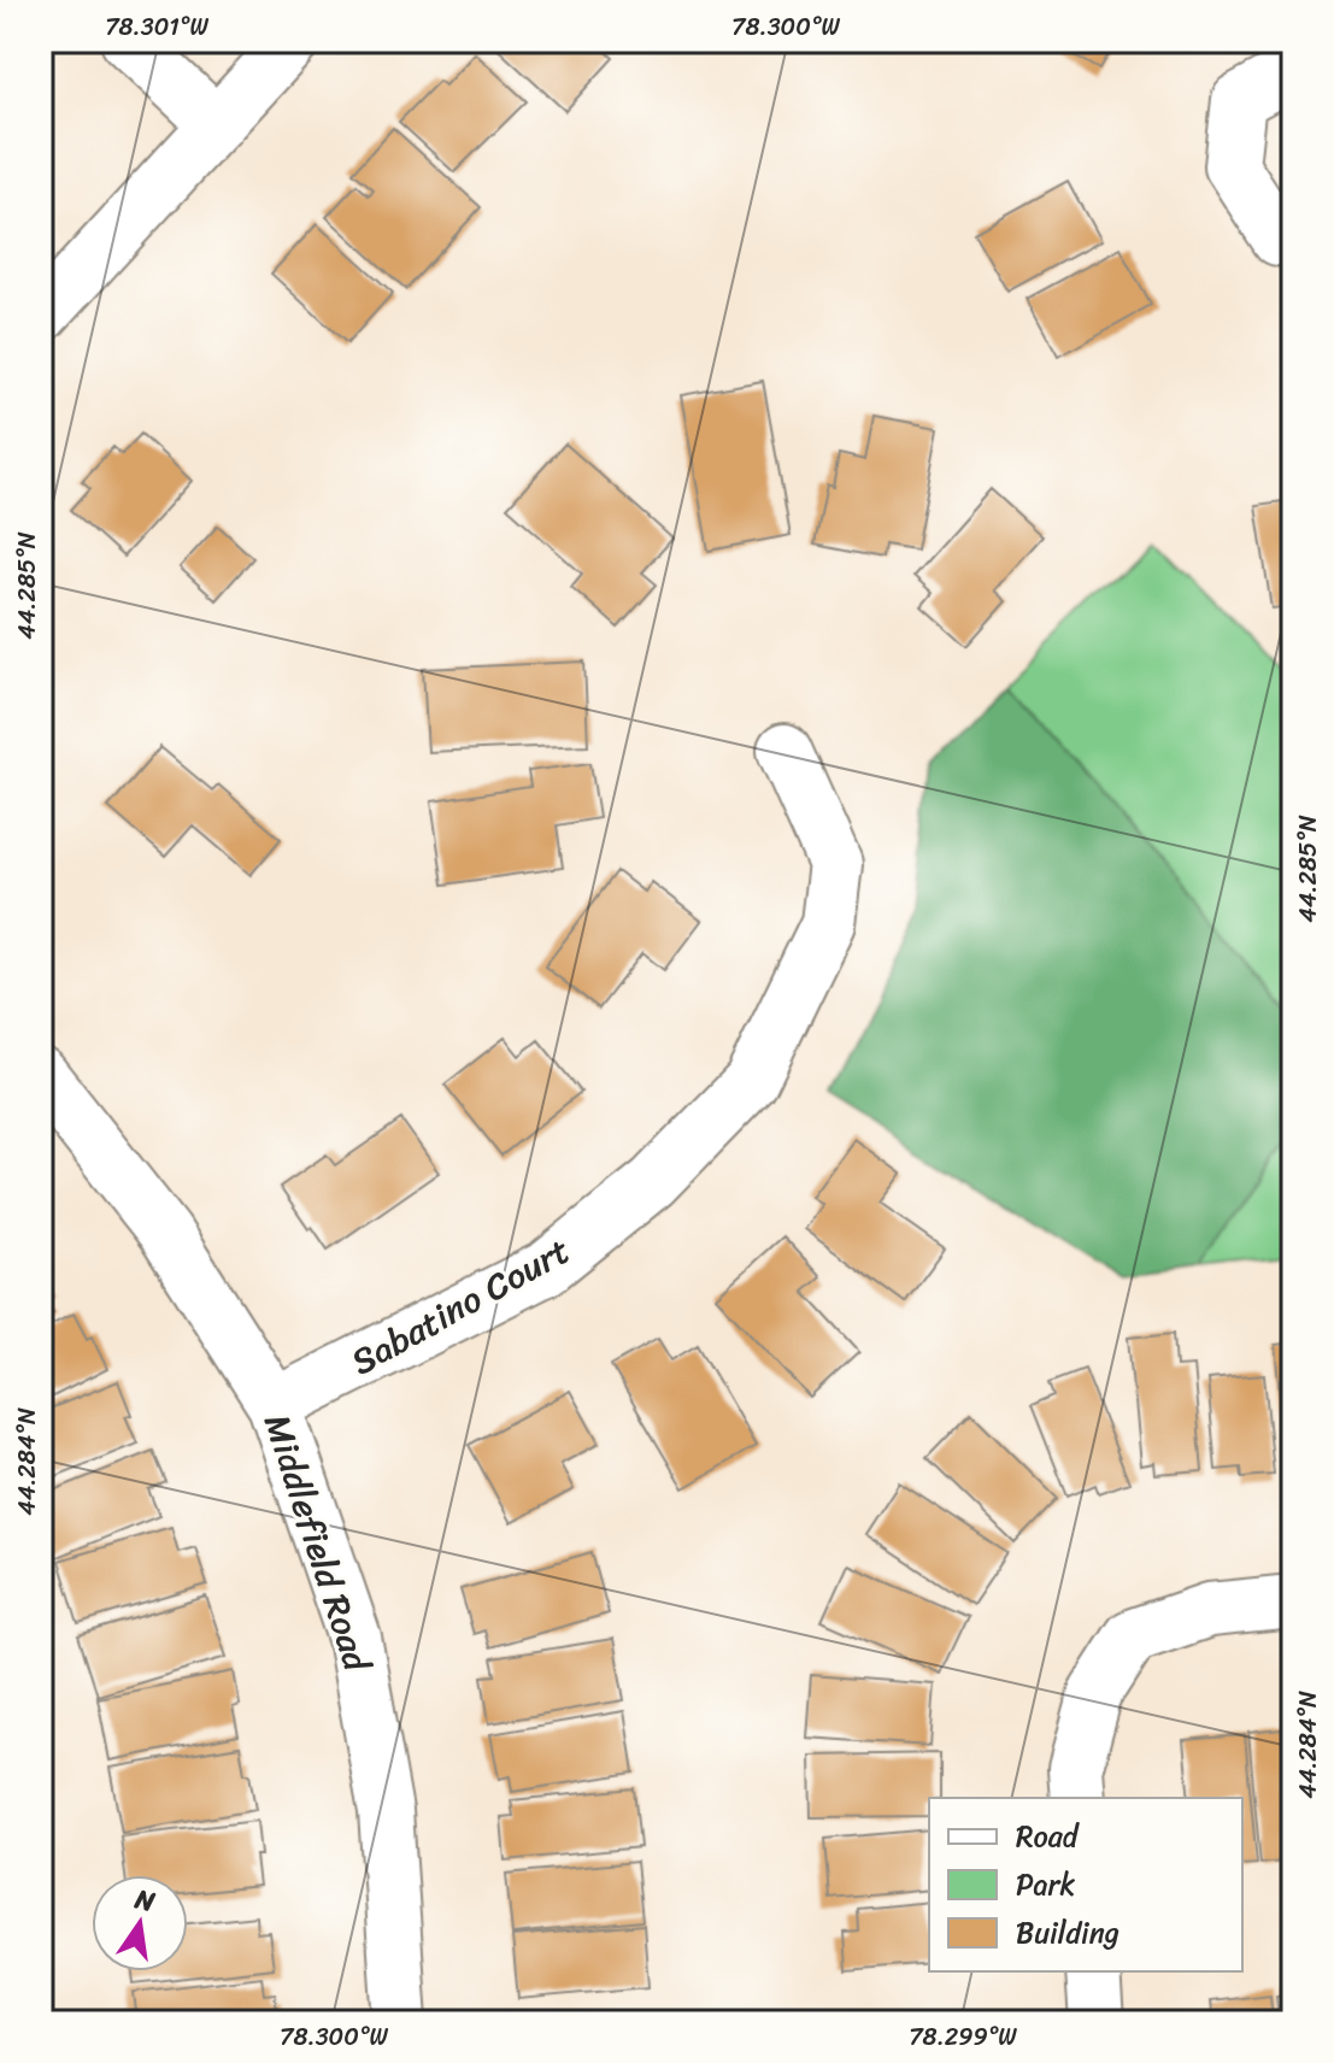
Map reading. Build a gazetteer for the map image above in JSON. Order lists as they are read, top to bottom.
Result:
{
  "streets": {
    "street": ["Sabatino Court", "Middlefield Road"]
  },
  "crossings": [
    ["Sabatino Court", "Middlefield Road"]
  ],
  "legend": ["Road", "Park", "Building"],
  "north": "top",
  "coordinates": [
    "78.301°W",
    "78.300°W",
    "44.285°N",
    "44.284°N",
    "78.299°W"
  ]
}
